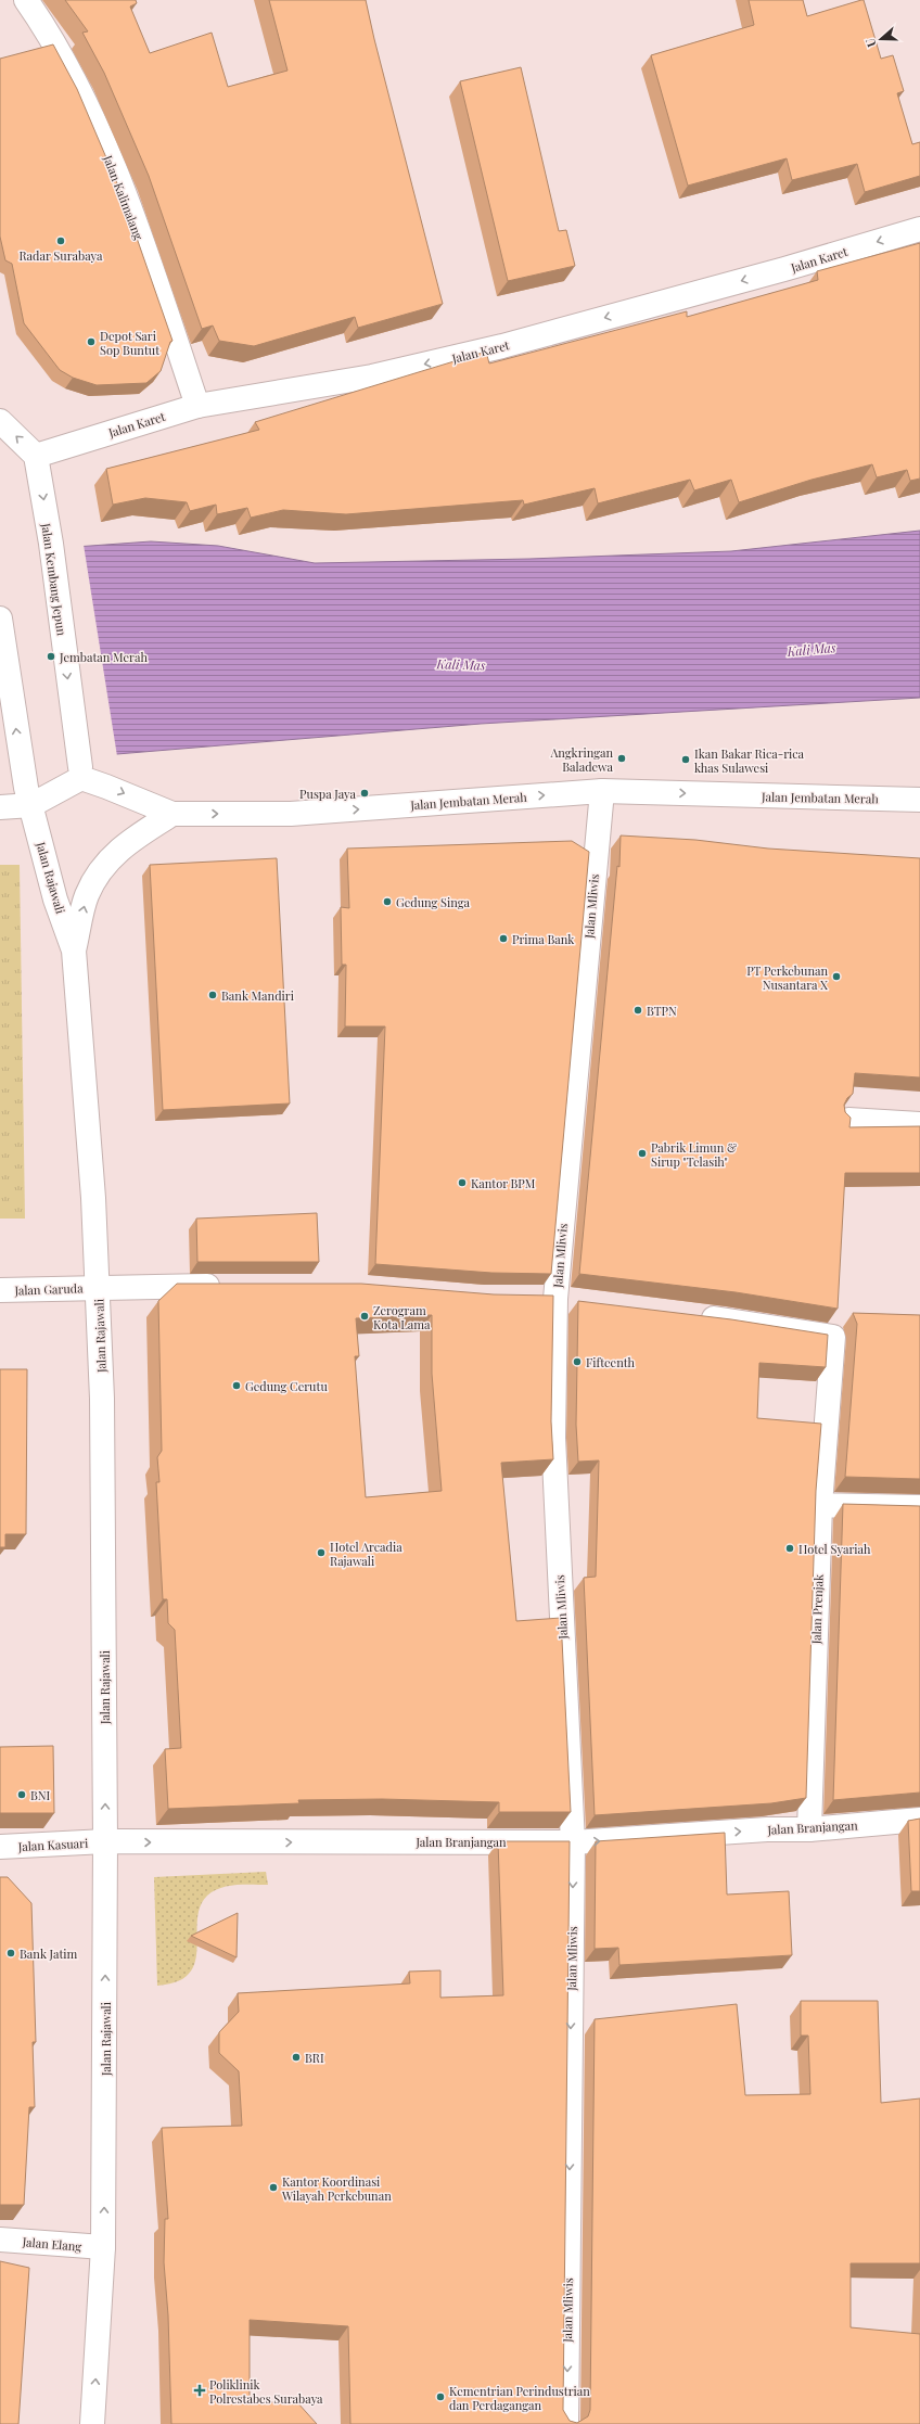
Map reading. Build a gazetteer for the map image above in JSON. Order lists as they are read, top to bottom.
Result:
{
  "streets": {
    "street": [
      "Jalan Kalimalang",
      "Jalan Karet",
      "Jalan Kembang Jepun",
      "Jalan Jembatan Merah",
      "Jalan Rajawali",
      "Jalan Mliwis",
      "Jalan Garuda",
      "Jalan Prenjak",
      "Jalan Branjangan",
      "Jalan Kasuari",
      "Jalan Elang"
    ]
  },
  "crossings": [
    ["Jalan Kalimalang", "Jalan Karet"],
    ["Jalan Karet", "Jalan Kembang Jepun"],
    ["Jalan Kembang Jepun", "Jalan Jembatan Merah"],
    ["Jalan Jembatan Merah", "Jalan Rajawali"],
    ["Jalan Jembatan Merah", "Jalan Mliwis"],
    ["Jalan Rajawali", "Jalan Garuda"],
    ["Jalan Rajawali", "Jalan Branjangan"],
    ["Jalan Rajawali", "Jalan Kasuari"],
    ["Jalan Rajawali", "Jalan Elang"],
    ["Jalan Mliwis", "Jalan Branjangan"],
    ["Jalan Prenjak", "Jalan Branjangan"],
    ["Jalan Branjangan", "Jalan Kasuari"]
  ],
  "one_way": [
    "Jalan Karet",
    "Jalan Jembatan Merah",
    "Jalan Rajawali",
    "Jalan Mliwis",
    "Jalan Branjangan"
  ],
  "water": ["Kali Mas"],
  "places": {
    "other": [
      "Radar Surabaya",
      "Depot Sari Sop Buntut",
      "Jembatan Merah",
      "Angkringan Baladewa",
      "Ikan Bakar Rica-rica khas Sulawesi",
      "Puspa Jaya",
      "Gedung Singa",
      "Prima Bank",
      "PT Perkebunan Nusantara X",
      "Bank Mandiri",
      "BTPN",
      "Pabrik Limun & Sirup \"Telasih\"",
      "Kantor BPM",
      "Zerogram Kota Lama",
      "Fifteenth",
      "Gedung Cerutu",
      "Hotel Syariah",
      "Hotel Arcadia Rajawali",
      "BNI",
      "Bank Jatim",
      "BRI",
      "Kantor Koordinasi Wilayah Perkebunan",
      "Kementrian Perindustrian dan Perdagangan"
    ],
    "health": ["Poliklinik Polrestabes Surabaya"]
  },
  "north": "left"
}
